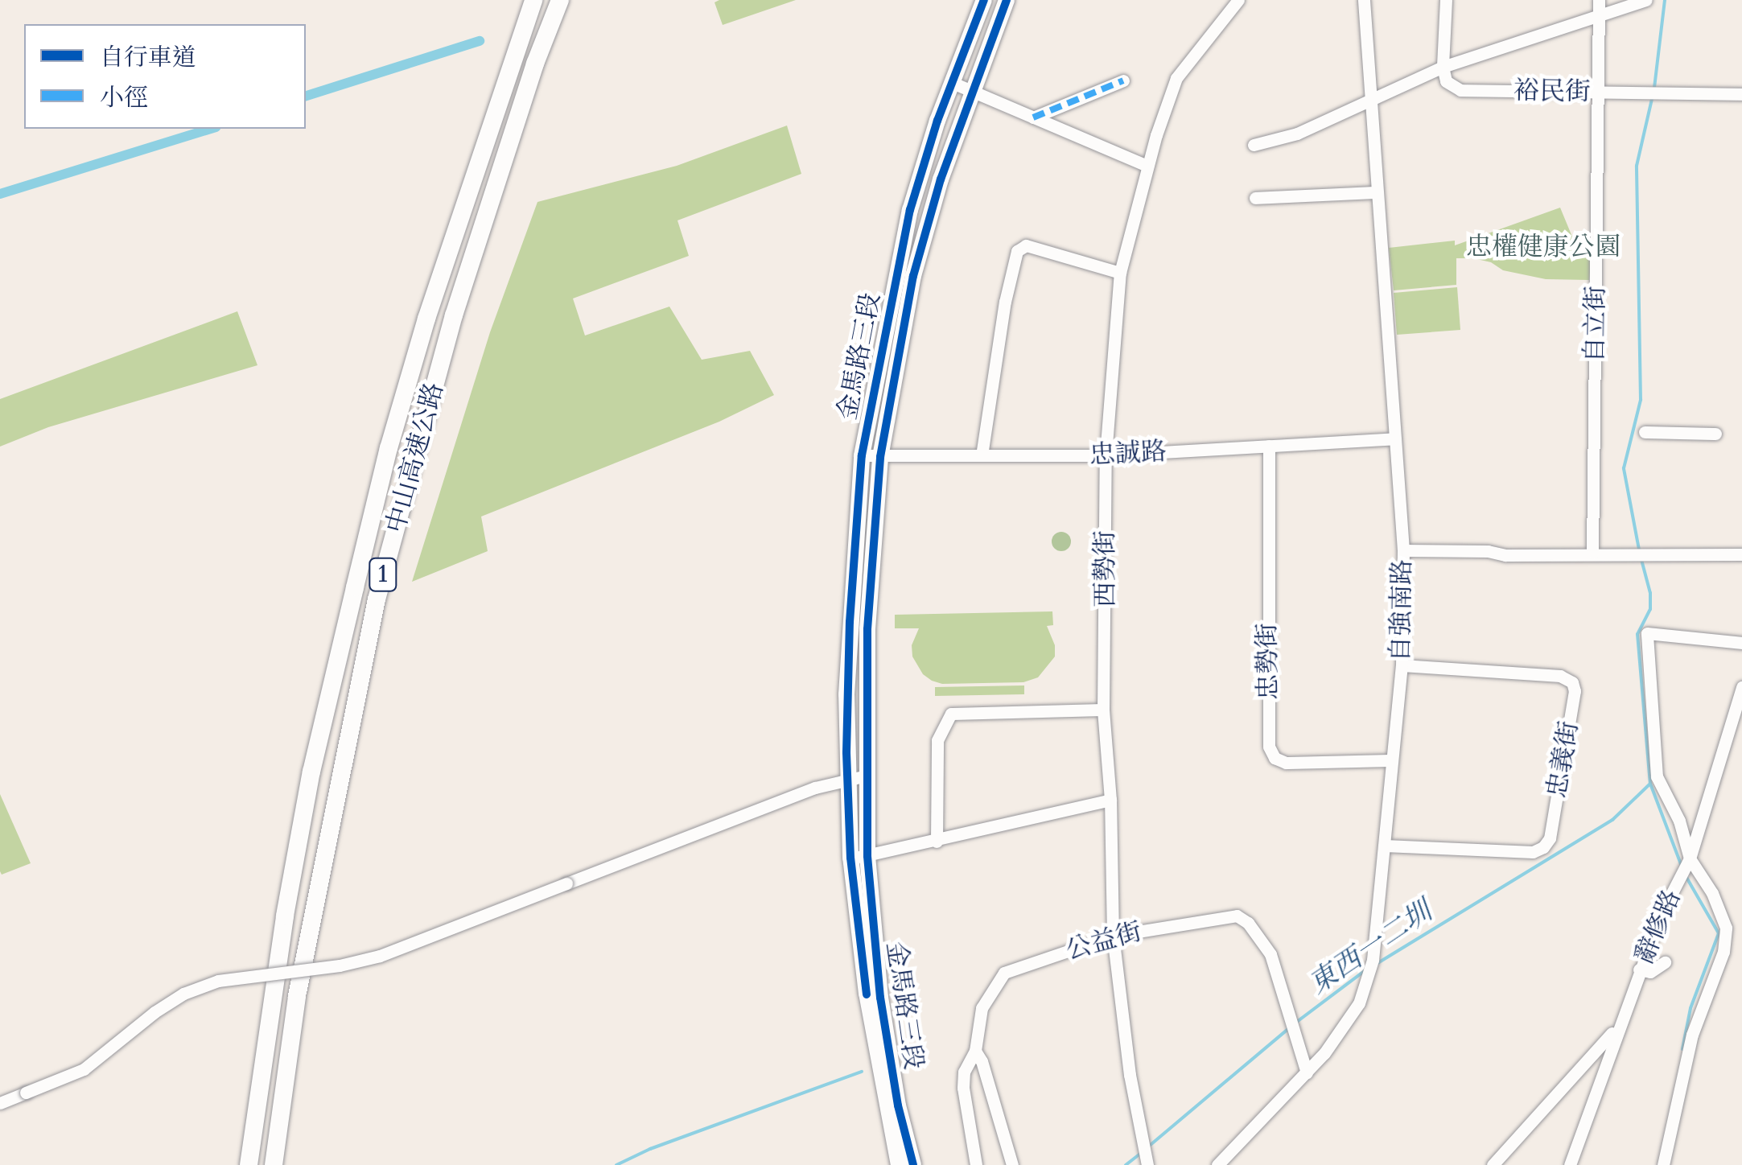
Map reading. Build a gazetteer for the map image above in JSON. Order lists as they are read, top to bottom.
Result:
{
  "streets": {
    "highway": ["中山高速公路", "1"],
    "main road": ["金馬路三段"],
    "street": [
      "裕民街",
      "自立街",
      "忠誠路",
      "西勢街",
      "自強南路",
      "忠勢街",
      "忠義街",
      "辭修路",
      "公益街"
    ]
  },
  "crossings": [
    ["裕民街", "自立街"],
    ["金馬路三段", "忠誠路"],
    ["忠誠路", "西勢街"],
    ["忠誠路", "自強南路"],
    ["忠誠路", "忠勢街"],
    ["西勢街", "公益街"],
    ["自強南路", "忠勢街"],
    ["自強南路", "忠義街"],
    ["自強南路", "公益街"]
  ],
  "water": ["東西一二圳"],
  "parks": ["忠權健康公園"],
  "legend": ["自行車道", "小徑"]
}
